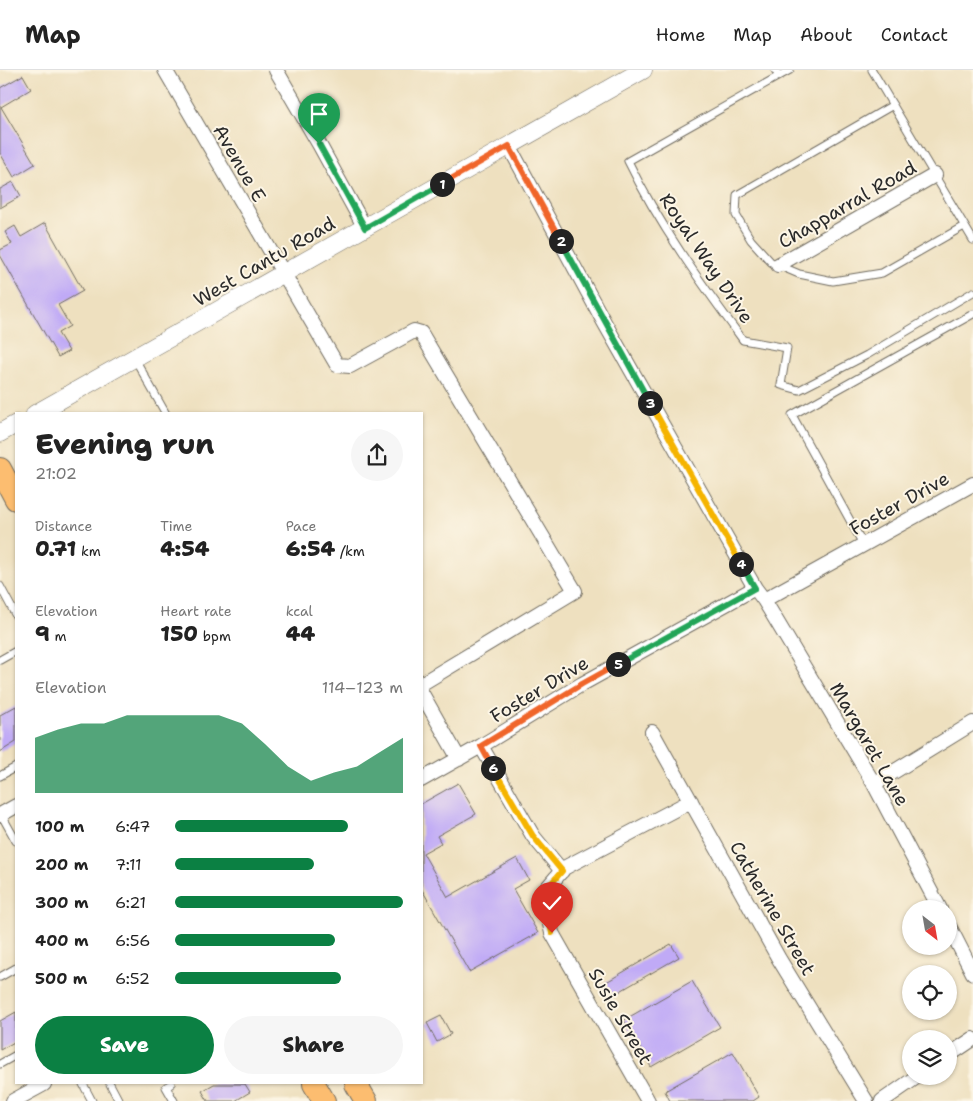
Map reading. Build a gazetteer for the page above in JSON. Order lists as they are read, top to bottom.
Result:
{
  "streets": {
    "street": [
      "Avenue E",
      "Chapparral Road",
      "West Cantu Road",
      "Foster Drive",
      "Margaret Lane",
      "Catherine Street",
      "Susie Street"
    ],
    "lane": ["Royal Way Drive"]
  },
  "crossings": [
    ["Avenue E", "West Cantu Road"],
    ["Foster Drive", "Margaret Lane"]
  ],
  "north": "bottom right",
  "page": {
    "header": "Map",
    "nav": [
      "Home",
      "Map",
      "About",
      "Contact"
    ],
    "pins": [
      "1",
      "2",
      "3",
      "4",
      "5",
      "6"
    ],
    "heading": ["Evening run", "21:02"],
    "stats": [
      ["Distance", "0.71 km"],
      ["Time", "4:54"],
      ["Pace", "6:54 /km"],
      ["Elevation", "9 m"],
      ["Heart rate", "150 bpm"],
      ["kcal", "44"]
    ],
    "chart": ["Elevation", "114–123 m"],
    "list": [
      {
        "name": "100 m",
        "note": "6:47"
      },
      {
        "name": "200 m",
        "note": "7:11"
      },
      {
        "name": "300 m",
        "note": "6:21"
      },
      {
        "name": "400 m",
        "note": "6:56"
      },
      {
        "name": "500 m",
        "note": "6:52"
      }
    ],
    "buttons": ["Save", "Share"]
  }
}
